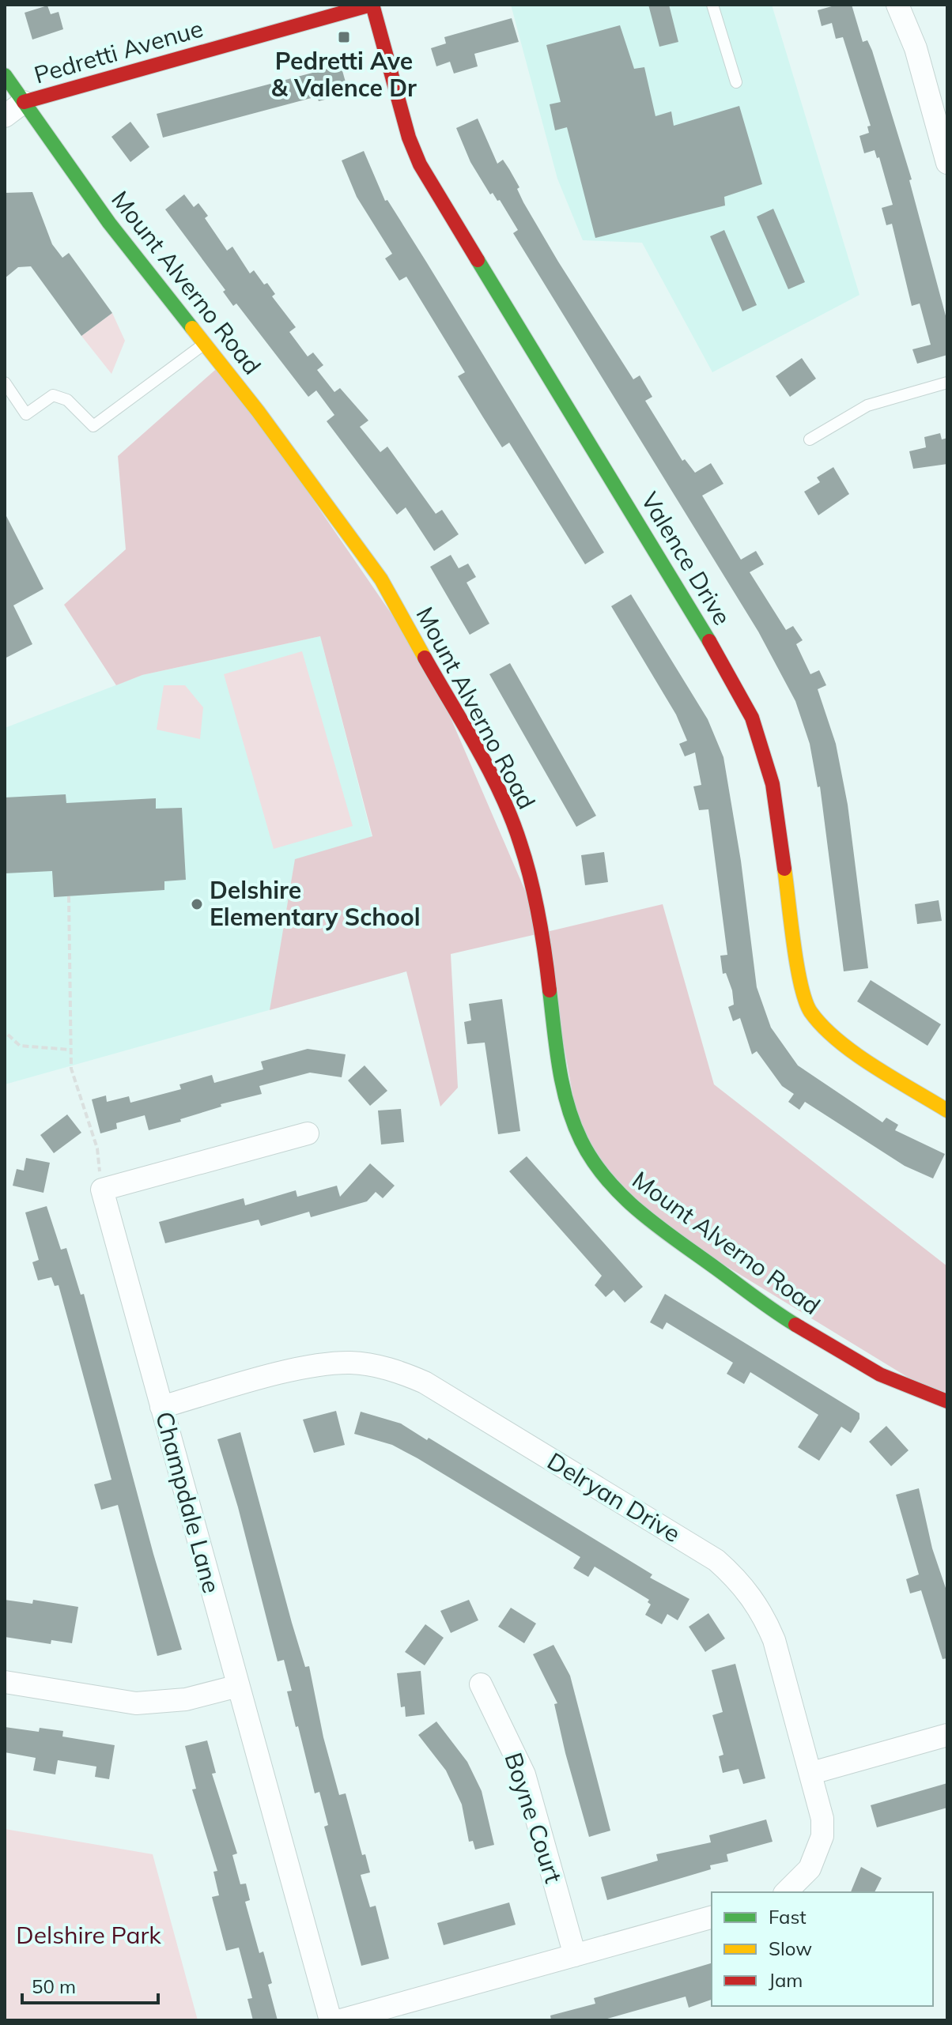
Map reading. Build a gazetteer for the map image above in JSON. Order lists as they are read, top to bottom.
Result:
{
  "streets": {
    "street": [
      "Pedretti Avenue",
      "Mount Alverno Road",
      "Valence Drive",
      "Delryan Drive",
      "Champdale Lane",
      "Boyne Court"
    ]
  },
  "crossings": [
    ["Pedretti Avenue", "Mount Alverno Road"],
    ["Pedretti Avenue", "Valence Drive"],
    ["Delryan Drive", "Champdale Lane"]
  ],
  "parks": ["Delshire Park"],
  "places": {
    "transit": ["Pedretti Ave & Valence Dr"],
    "other": ["Delshire Elementary School"]
  },
  "legend": ["Fast", "Slow", "Jam"],
  "scale_bar": "50 m"
}
